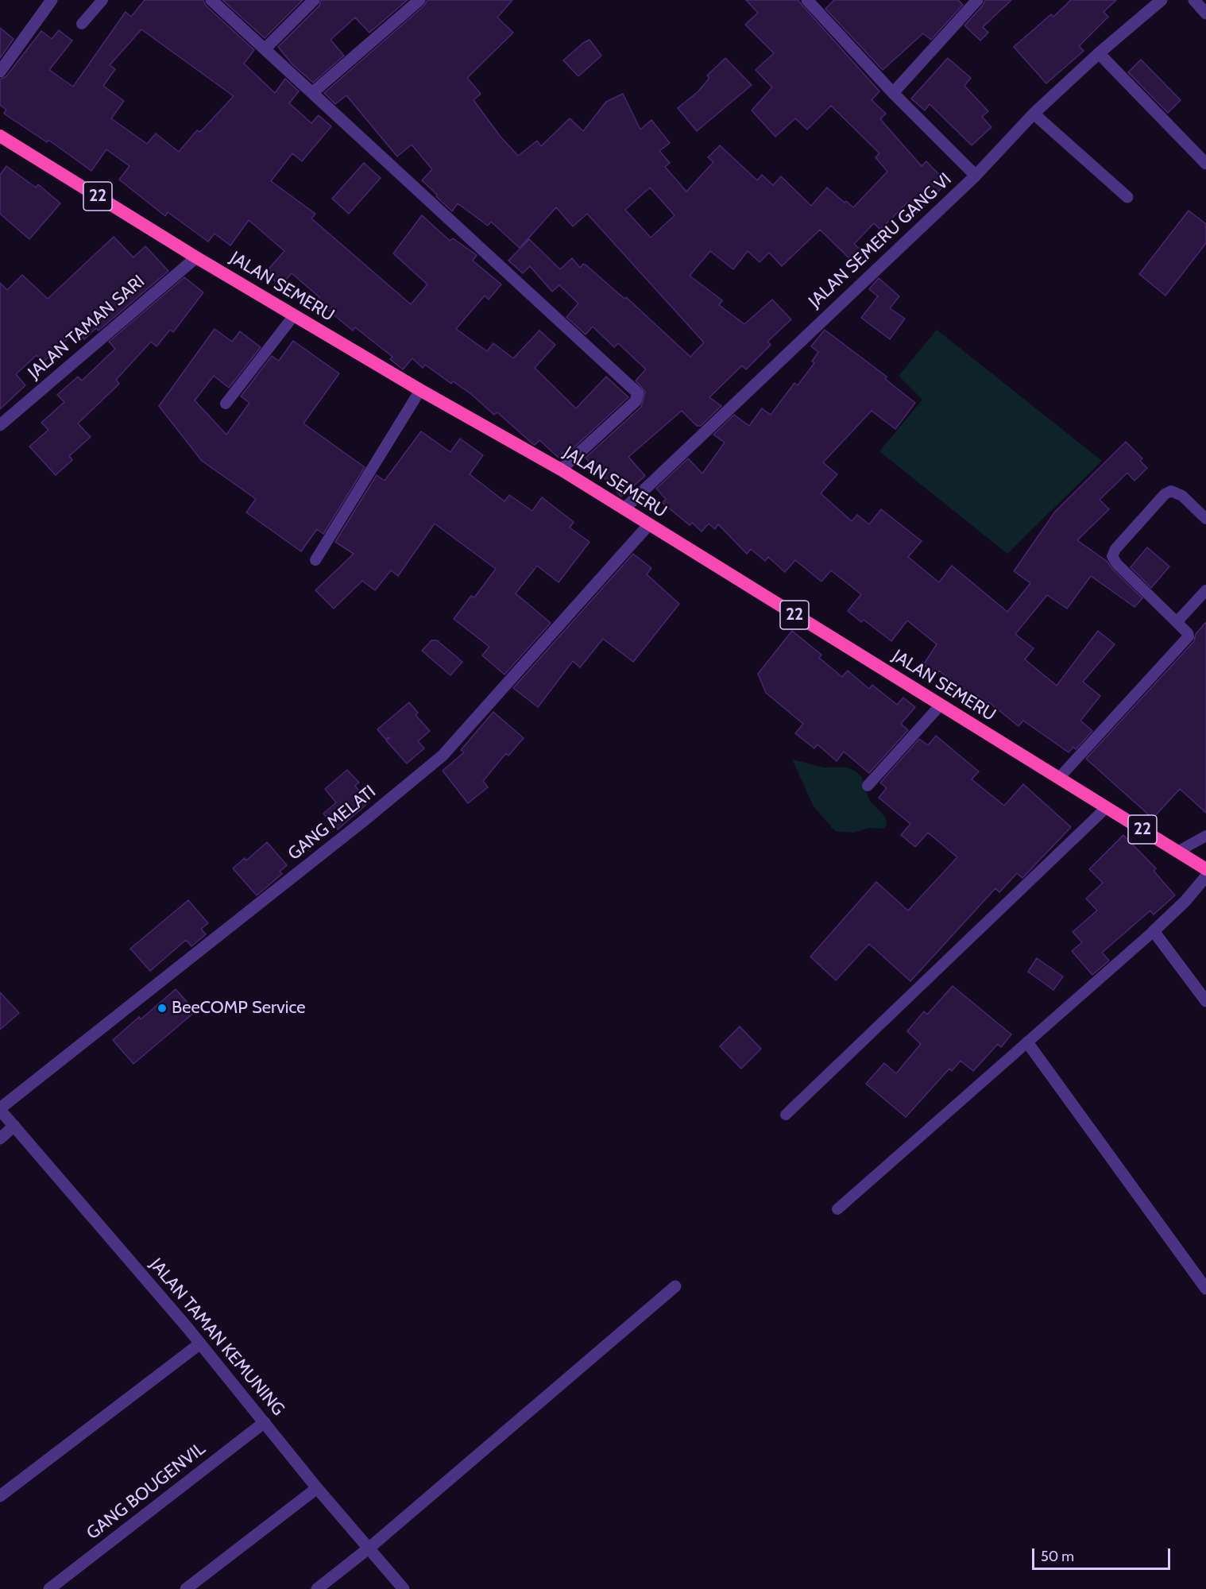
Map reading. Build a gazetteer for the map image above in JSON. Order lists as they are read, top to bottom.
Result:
{
  "streets": {
    "highway": ["22", "JALAN SEMERU"],
    "street": [
      "JALAN SEMERU GANG VI",
      "JALAN TAMAN SARI",
      "GANG MELATI",
      "JALAN TAMAN KEMUNING",
      "GANG BOUGENVIL"
    ]
  },
  "crossings": [
    ["JALAN SEMERU GANG VI", "JALAN SEMERU"],
    ["JALAN SEMERU", "JALAN TAMAN SARI"],
    ["JALAN SEMERU", "GANG MELATI"],
    ["GANG MELATI", "JALAN TAMAN KEMUNING"],
    ["JALAN TAMAN KEMUNING", "GANG BOUGENVIL"]
  ],
  "places": ["BeeCOMP Service"],
  "scale_bar": "50 m"
}
